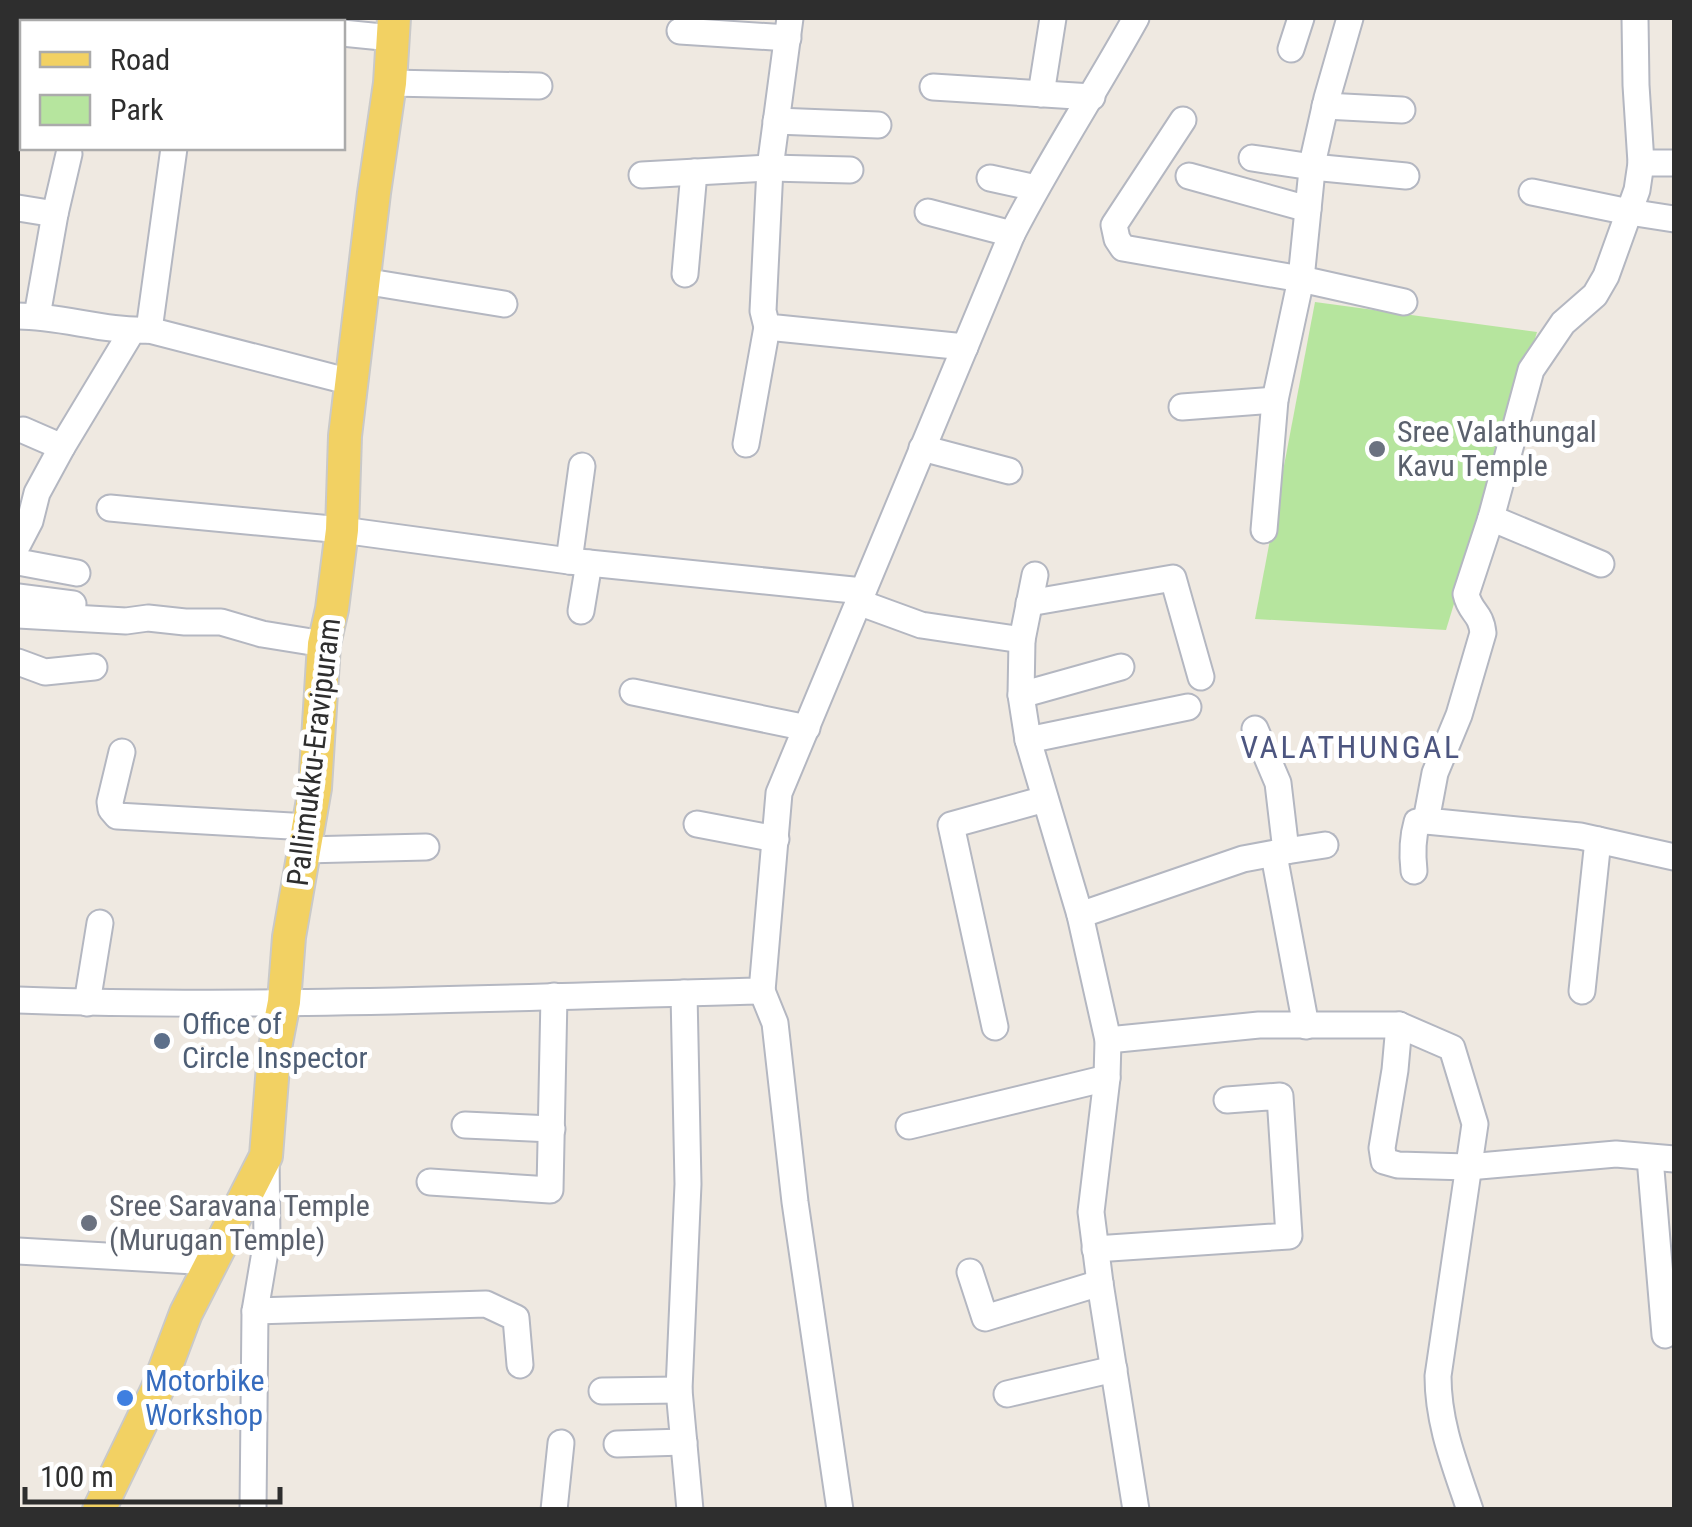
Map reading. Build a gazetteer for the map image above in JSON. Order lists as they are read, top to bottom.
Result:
{
  "streets": {
    "main road": ["Pallimukku-Eravipuram"]
  },
  "districts": ["VALATHUNGAL"],
  "places": [
    "Sree Valathungal Kavu Temple",
    "Office of Circle Inspector",
    "Sree Saravana Temple (Murugan Temple)",
    "Motorbike Workshop"
  ],
  "legend": ["Road", "Park"],
  "scale_bar": "100 m"
}
